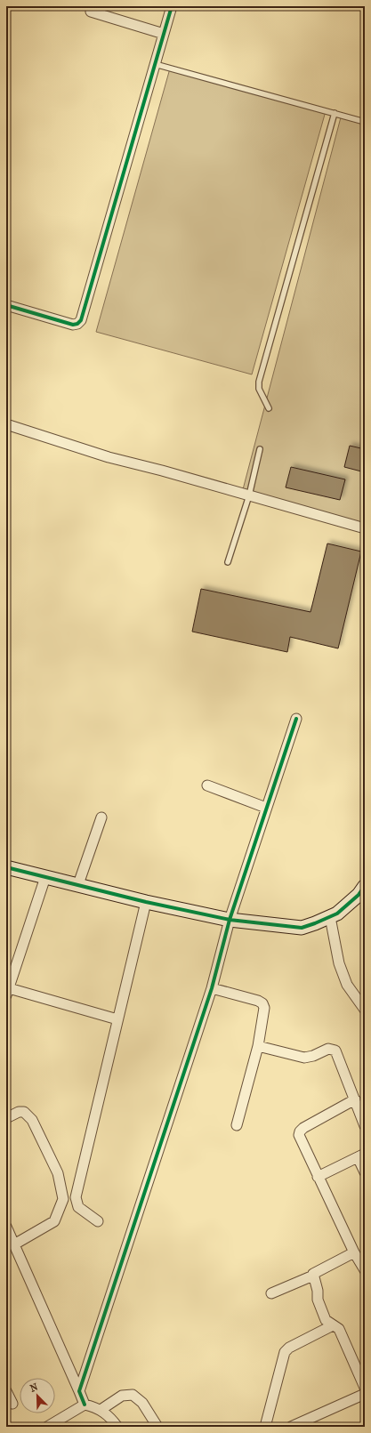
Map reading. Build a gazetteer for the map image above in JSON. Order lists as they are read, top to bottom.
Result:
{
  "north": "top left"
}
